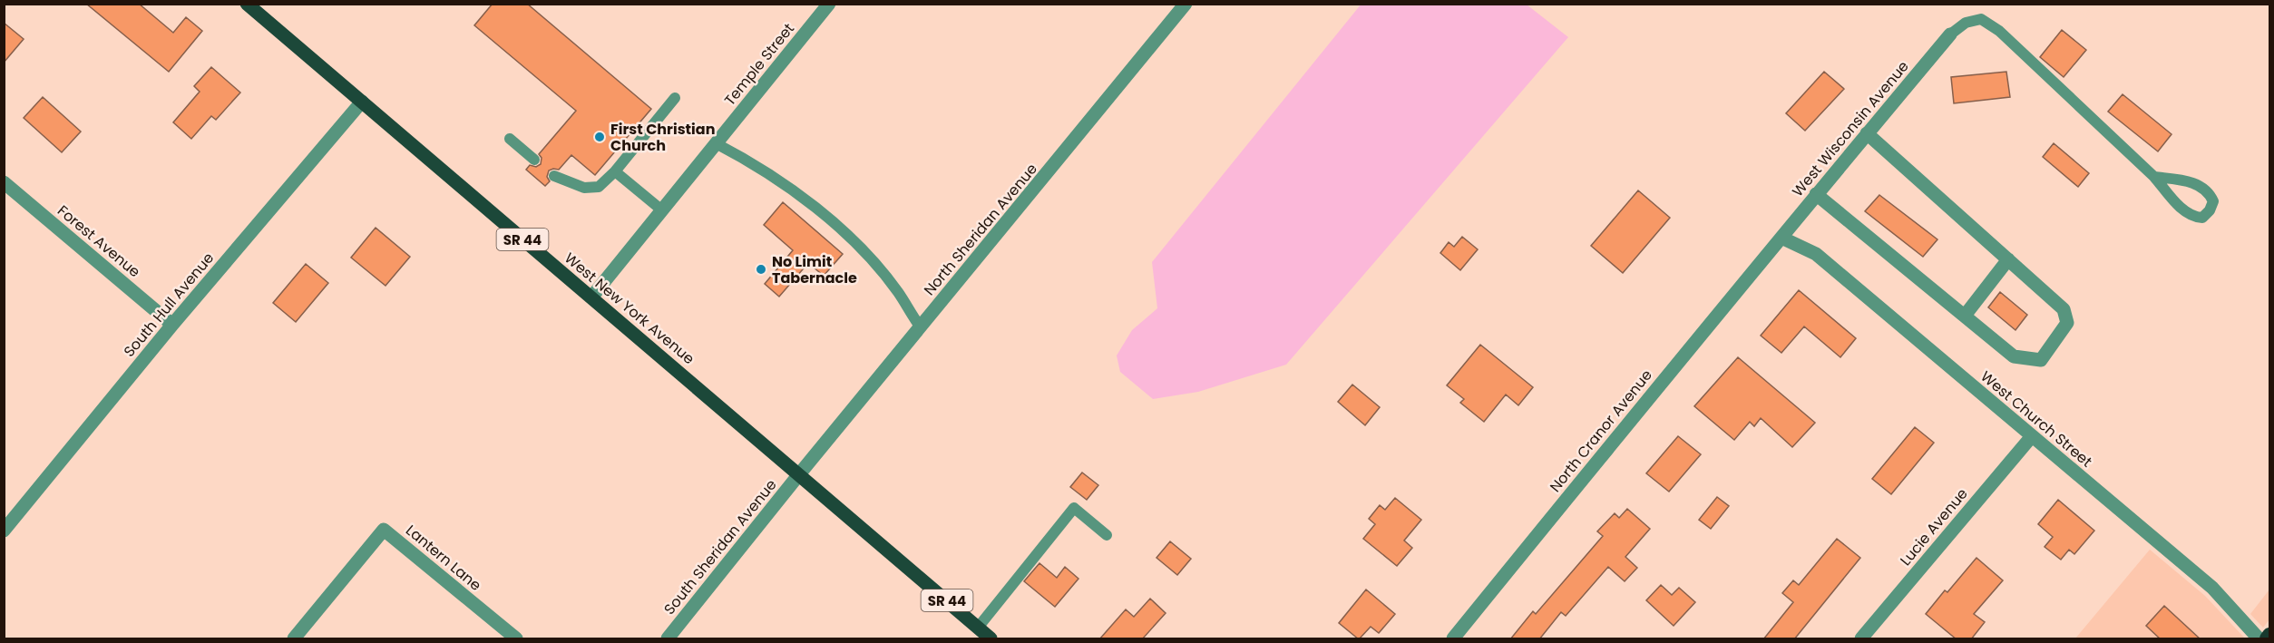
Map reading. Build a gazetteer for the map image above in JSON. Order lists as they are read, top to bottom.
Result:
{
  "streets": {
    "main road": ["SR 44", "West New York Avenue"],
    "street": [
      "Temple Street",
      "West Wisconsin Avenue",
      "North Sheridan Avenue",
      "Forest Avenue",
      "South Hull Avenue",
      "West Church Street",
      "North Cranor Avenue",
      "Lucie Avenue",
      "South Sheridan Avenue",
      "Lantern Lane"
    ]
  },
  "crossings": [
    ["Temple Street", "West New York Avenue"],
    ["West Wisconsin Avenue", "West Church Street"],
    ["West Wisconsin Avenue", "North Cranor Avenue"],
    ["North Sheridan Avenue", "West New York Avenue"],
    ["North Sheridan Avenue", "South Sheridan Avenue"],
    ["Forest Avenue", "South Hull Avenue"],
    ["South Hull Avenue", "West New York Avenue"],
    ["West New York Avenue", "South Sheridan Avenue"],
    ["West Church Street", "North Cranor Avenue"],
    ["West Church Street", "Lucie Avenue"]
  ],
  "places": ["First Christian Church", "No Limit Tabernacle"]
}
